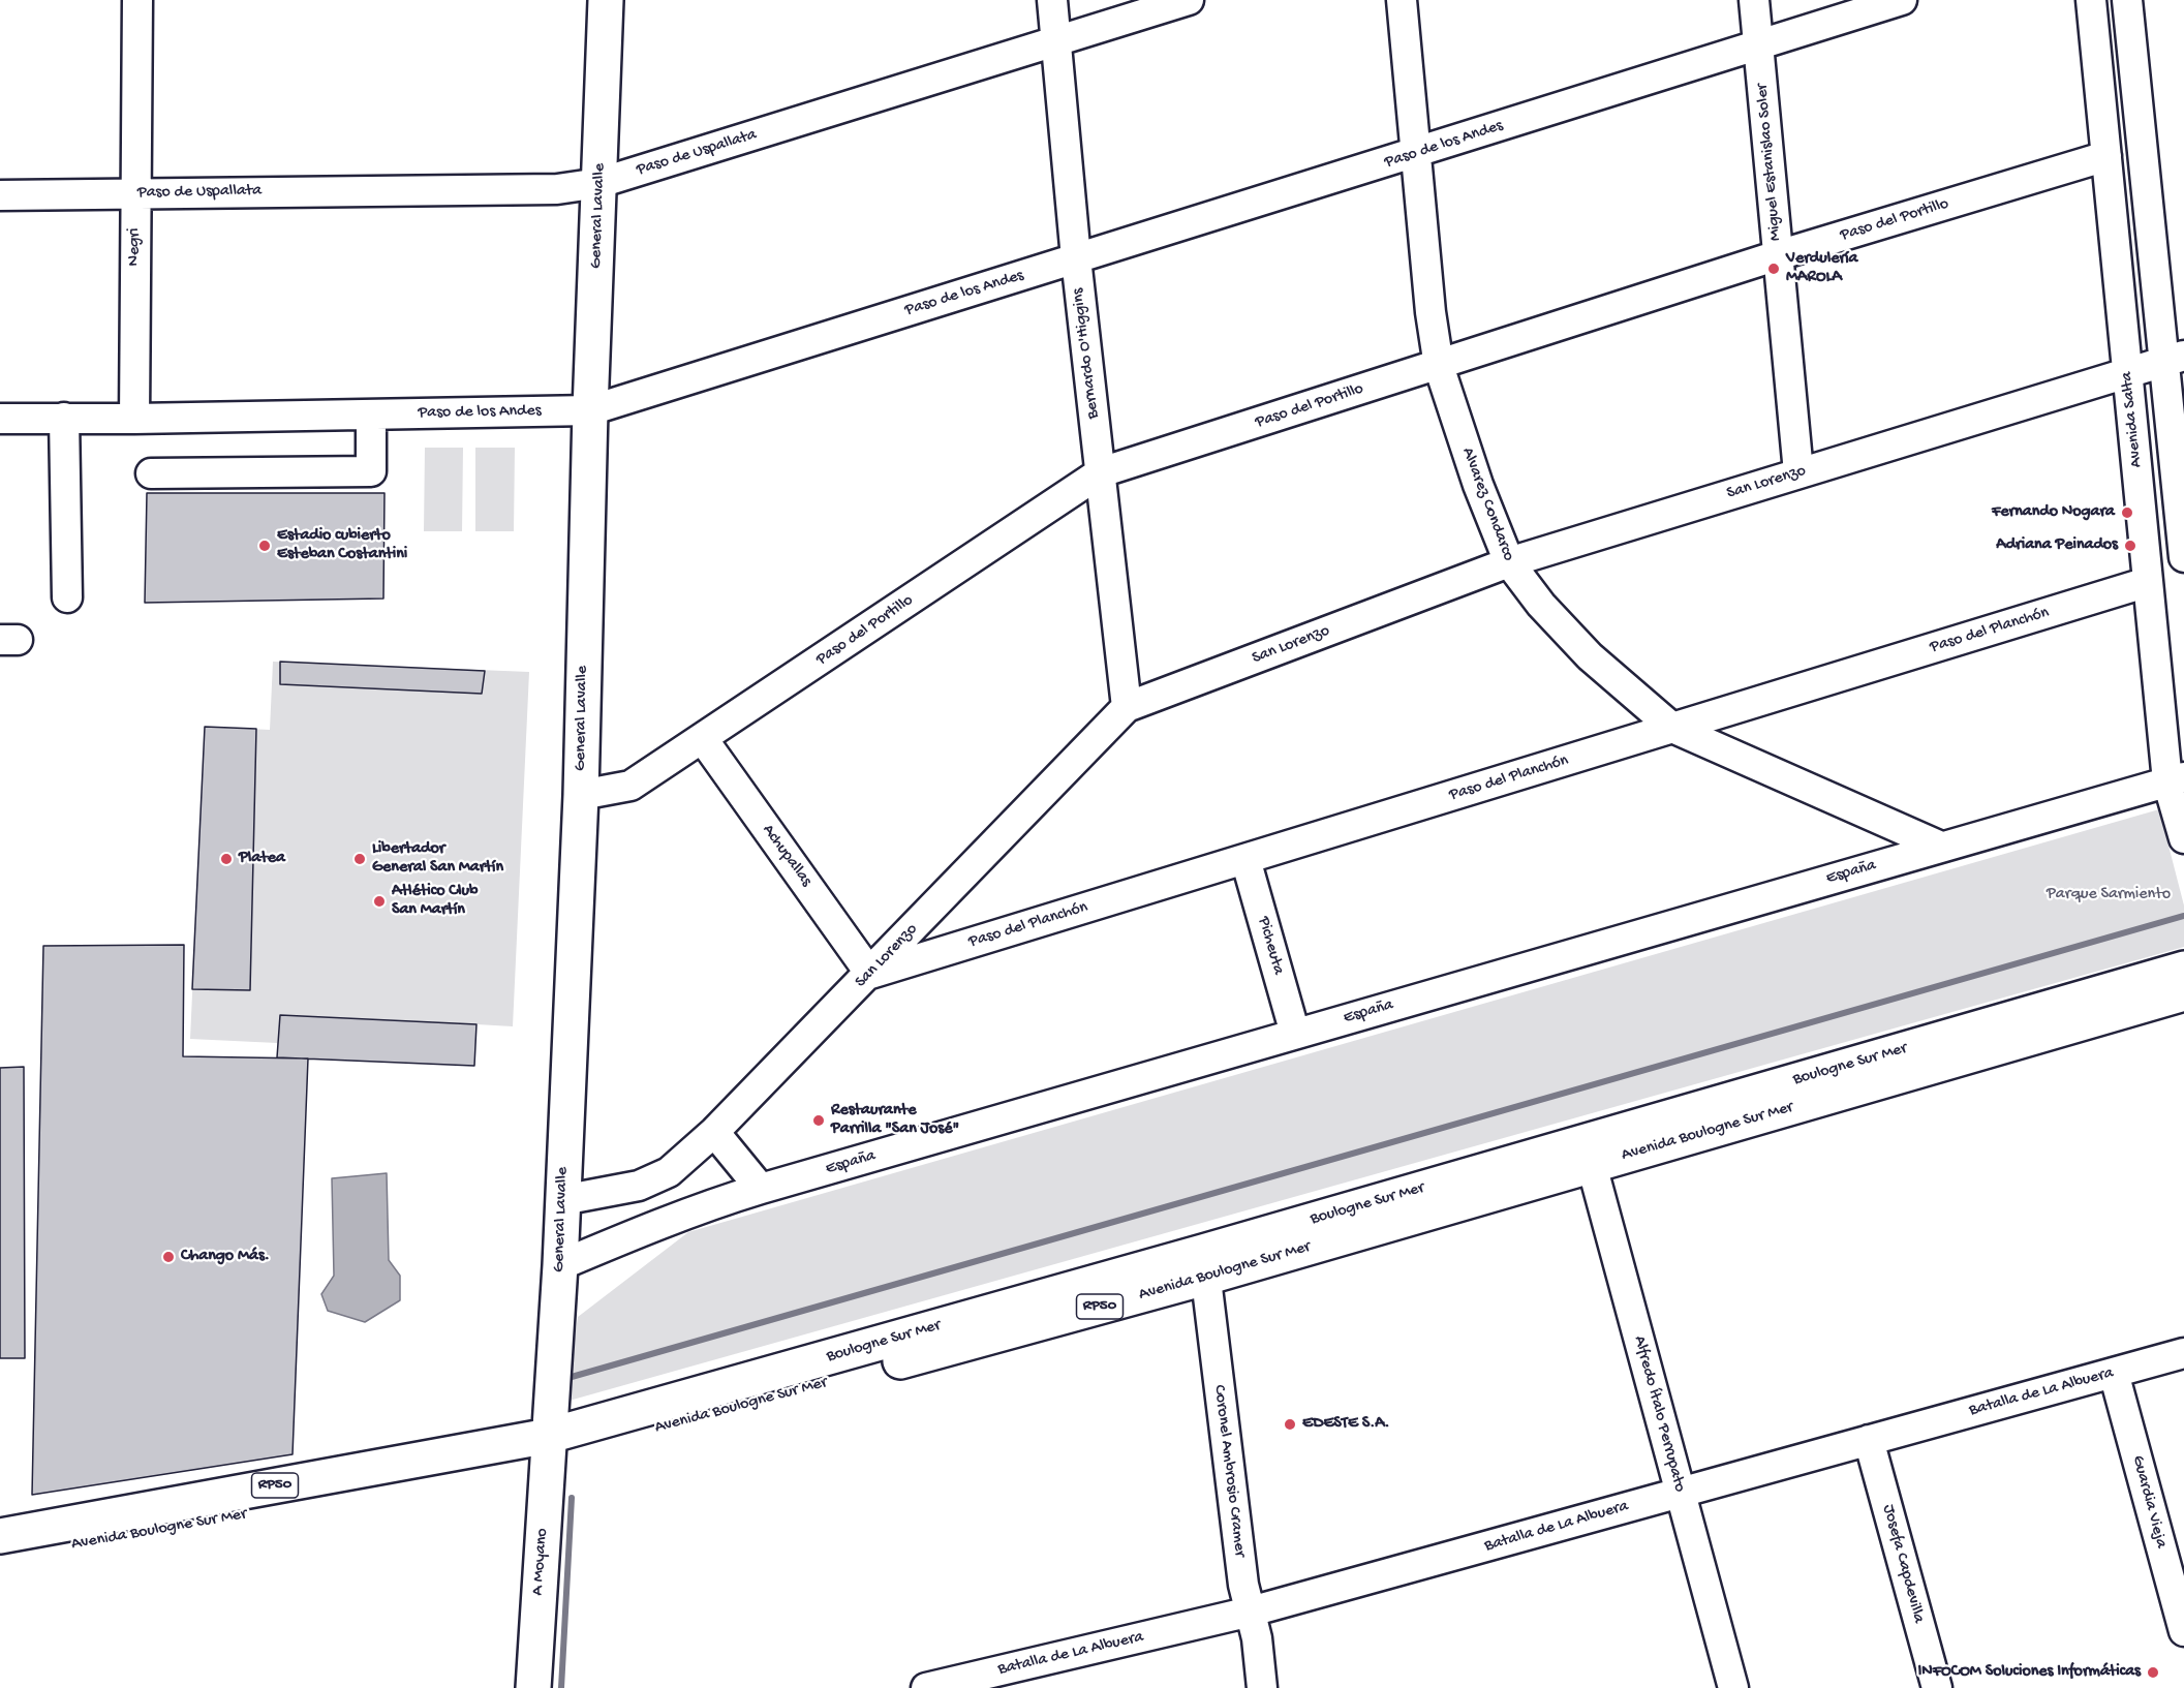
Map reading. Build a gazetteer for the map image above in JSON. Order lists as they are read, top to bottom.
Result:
{
  "streets": {
    "main road": [
      "General Lavalle",
      "Boulogne Sur Mer",
      "Avenida Boulogne Sur Mer",
      "RP50",
      "A Moyano"
    ],
    "street": [
      "Paso de los Andes",
      "Paso de Uspallata",
      "Miguel Estanislao Soler",
      "Paso del Portillo",
      "Negri",
      "Bernardo O'Higgins",
      "Avenida Salta",
      "San Lorenzo",
      "Alvarez Condarco",
      "Paso del Planchón",
      "Achupallas",
      "España",
      "Picheuta",
      "Batalla de La Albuera",
      "Alfredo Ítalo Perrupato",
      "Coronel Ambrosio Cramer",
      "Guardia Vieja",
      "Josefa Capdevilla"
    ]
  },
  "crossings": [
    ["Paso de los Andes", "Miguel Estanislao Soler"],
    ["Paso de los Andes", "General Lavalle"],
    ["Paso de los Andes", "Negri"],
    ["Paso de los Andes", "Bernardo O'Higgins"],
    ["Paso de los Andes", "Alvarez Condarco"],
    ["Paso de Uspallata", "General Lavalle"],
    ["Paso de Uspallata", "Negri"],
    ["Paso de Uspallata", "Bernardo O'Higgins"],
    ["Miguel Estanislao Soler", "Paso del Portillo"],
    ["Miguel Estanislao Soler", "San Lorenzo"],
    ["General Lavalle", "Paso del Portillo"],
    ["General Lavalle", "San Lorenzo"],
    ["General Lavalle", "España"],
    ["General Lavalle", "Boulogne Sur Mer"],
    ["General Lavalle", "Avenida Boulogne Sur Mer"],
    ["General Lavalle", "A Moyano"],
    ["Paso del Portillo", "Bernardo O'Higgins"],
    ["Paso del Portillo", "Avenida Salta"],
    ["Paso del Portillo", "Alvarez Condarco"],
    ["Paso del Portillo", "Achupallas"],
    ["Bernardo O'Higgins", "San Lorenzo"],
    ["Avenida Salta", "San Lorenzo"],
    ["Avenida Salta", "Paso del Planchón"],
    ["Avenida Salta", "España"],
    ["San Lorenzo", "Alvarez Condarco"],
    ["San Lorenzo", "Paso del Planchón"],
    ["San Lorenzo", "Achupallas"],
    ["Alvarez Condarco", "Paso del Planchón"],
    ["Alvarez Condarco", "España"],
    ["Paso del Planchón", "Achupallas"],
    ["Paso del Planchón", "Picheuta"],
    ["España", "Picheuta"],
    ["Boulogne Sur Mer", "Avenida Boulogne Sur Mer"],
    ["Boulogne Sur Mer", "Alfredo Ítalo Perrupato"],
    ["Boulogne Sur Mer", "Coronel Ambrosio Cramer"],
    ["Boulogne Sur Mer", "A Moyano"],
    ["Avenida Boulogne Sur Mer", "Alfredo Ítalo Perrupato"],
    ["Avenida Boulogne Sur Mer", "Coronel Ambrosio Cramer"],
    ["Avenida Boulogne Sur Mer", "A Moyano"],
    ["Batalla de La Albuera", "Alfredo Ítalo Perrupato"],
    ["Batalla de La Albuera", "Coronel Ambrosio Cramer"],
    ["Batalla de La Albuera", "Guardia Vieja"],
    ["Batalla de La Albuera", "Josefa Capdevilla"]
  ],
  "parks": ["Parque Sarmiento"],
  "places": [
    "Verdulería MAROLA",
    "Fernando Nogara",
    "Estadio cubierto Esteban Costantini",
    "Adriana Peinados",
    "Platea",
    "Libertador General San Martín",
    "Atlético Club San Martín",
    "Restaurante Parrilla \"San José\"",
    "Chango Más.",
    "EDESTE S.A.",
    "INFOCOM Soluciones Informáticas"
  ]
}
